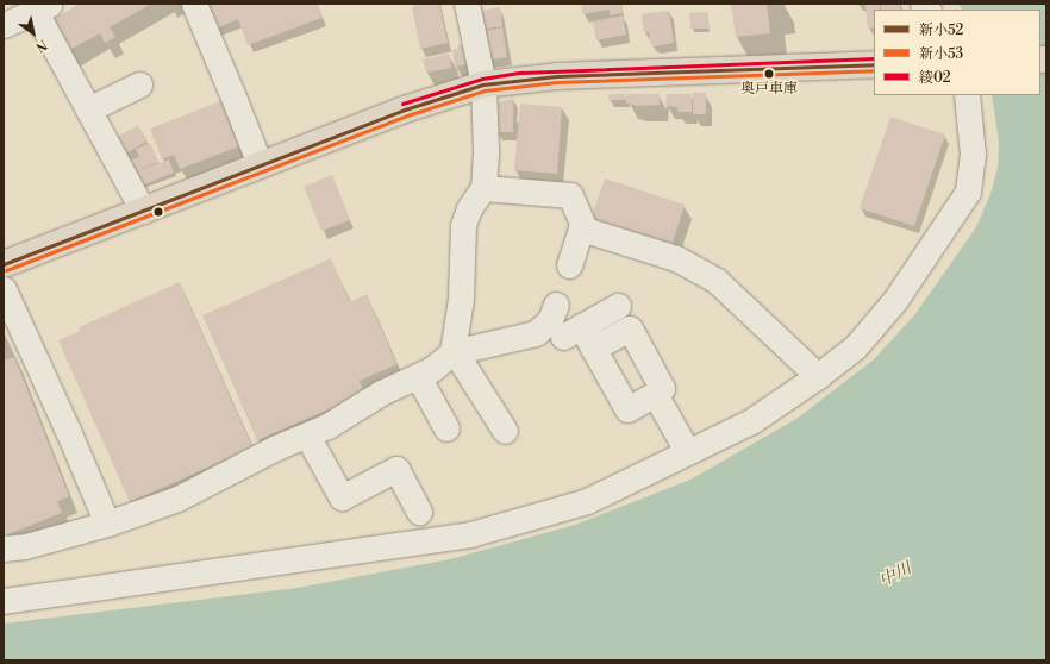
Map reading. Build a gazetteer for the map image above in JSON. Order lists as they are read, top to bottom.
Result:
{
  "water": ["中川"],
  "places": ["奥戸車庫"],
  "lines": ["transit line 綾02", "transit line 新小52", "transit line 新小53"],
  "legend": ["新小52", "新小53", "綾02"],
  "north": "bottom right"
}
